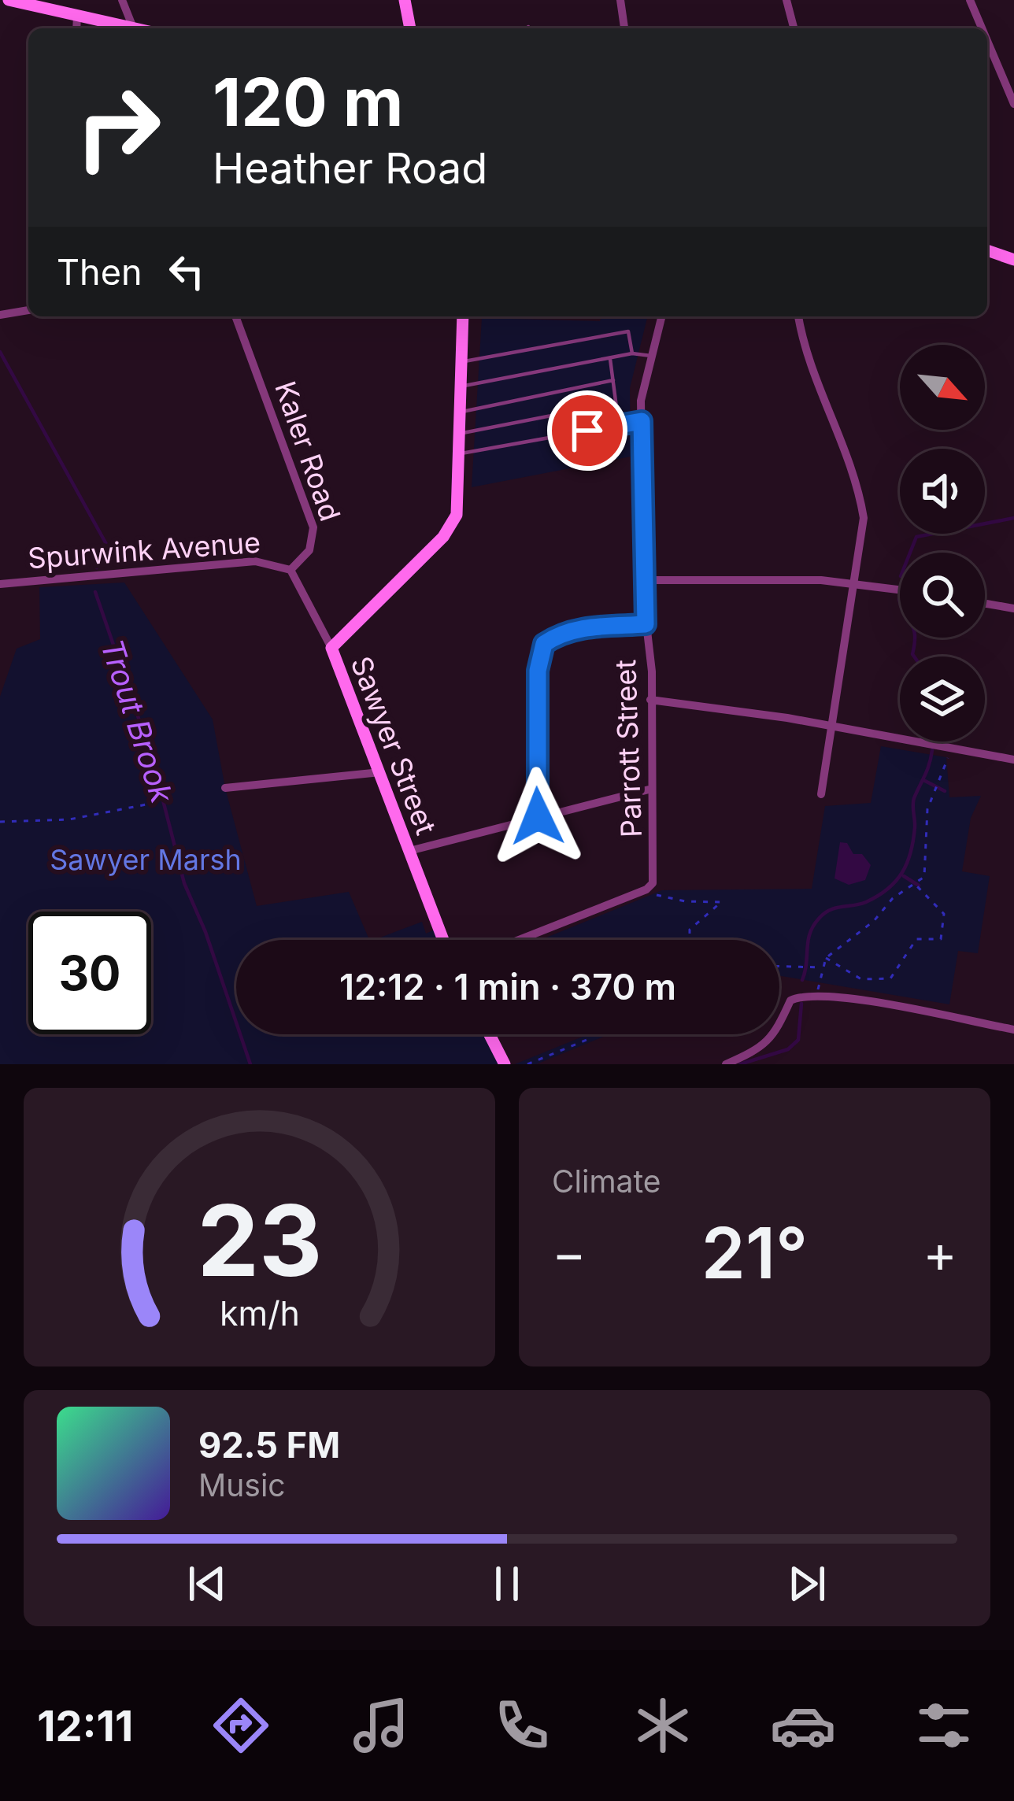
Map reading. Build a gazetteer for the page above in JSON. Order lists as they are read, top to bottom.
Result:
{
  "streets": {
    "street": [
      "Kaler Road",
      "Spurwink Avenue",
      "Sawyer Street",
      "Parrott Street"
    ]
  },
  "crossings": [
    ["Kaler Road", "Spurwink Avenue"]
  ],
  "water": ["Trout Brook"],
  "parks": ["Sawyer Marsh"],
  "north": "bottom right",
  "page": {
    "turn": ["120 m", "Heather Road"],
    "then": "Then",
    "limit": "30",
    "trip": "12:12 · 1 min · 370 m",
    "tile": "Climate",
    "heat": ["−", "21°", "+"],
    "song": ["92.5 FM", "Music"],
    "tabs": "12:11",
    "gauge": ["23", "km/h"]
  }
}
